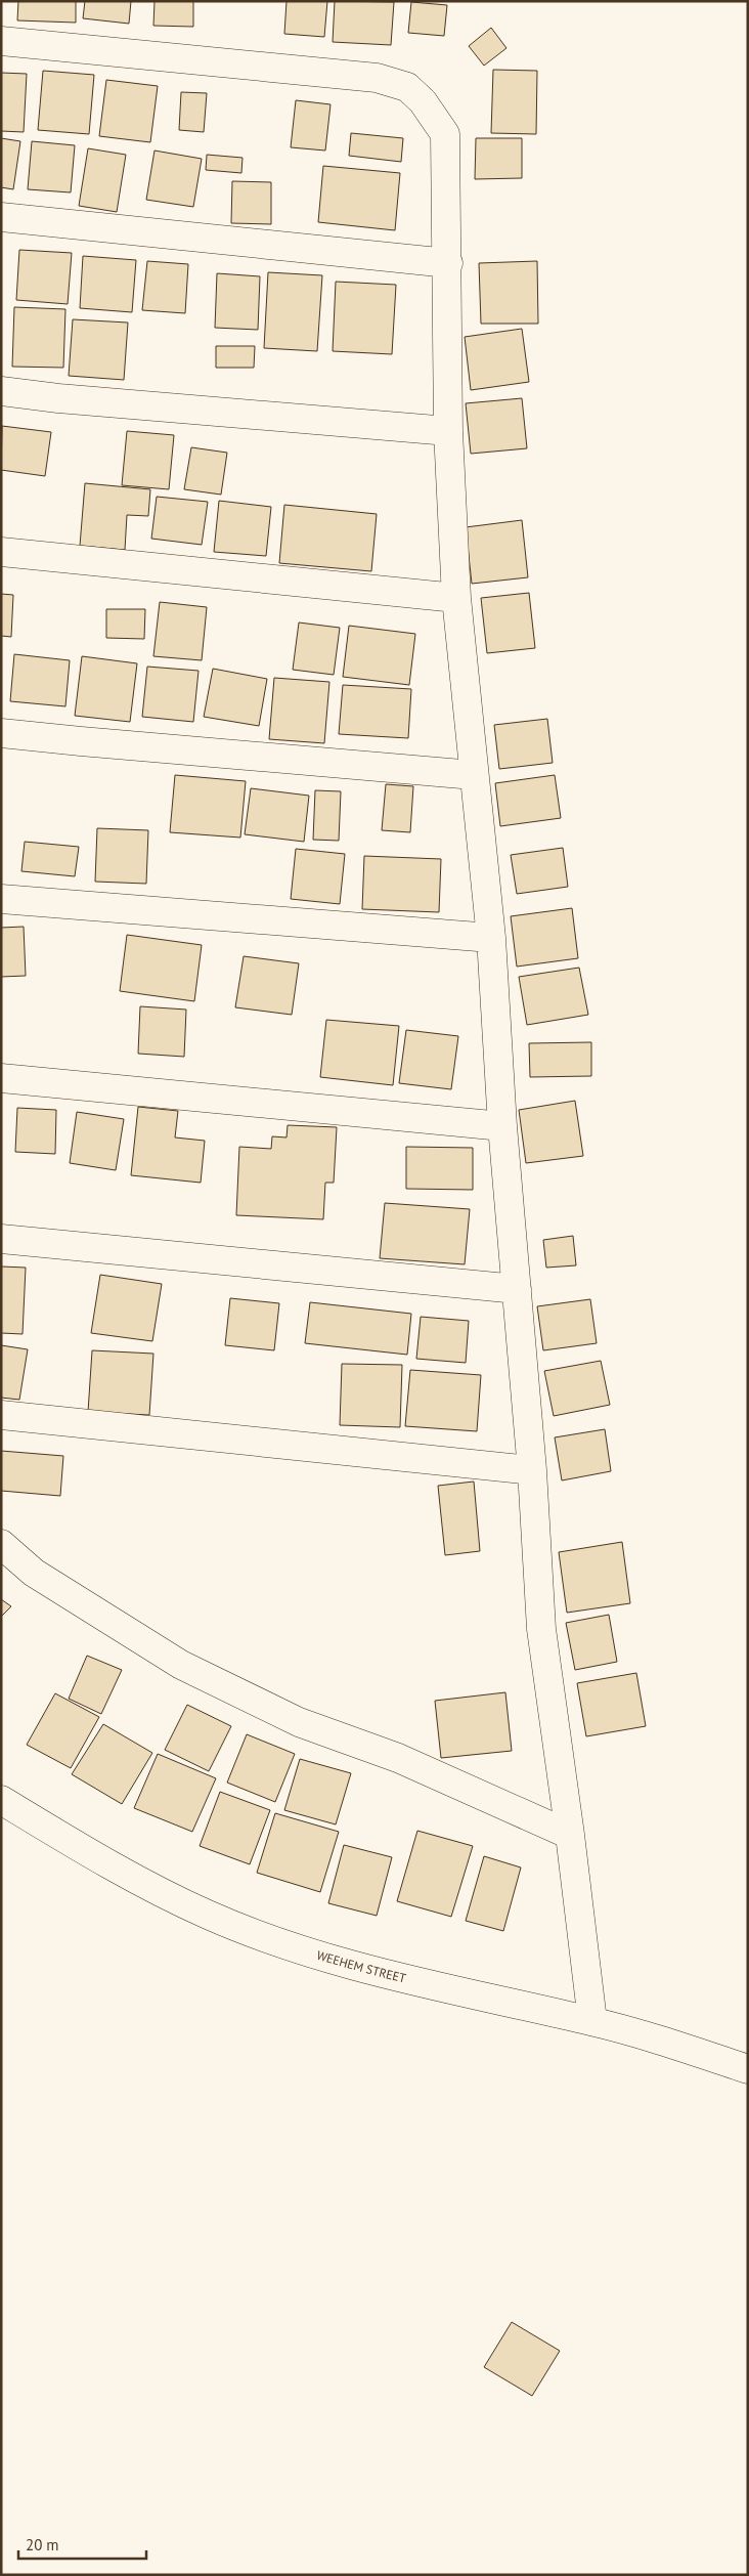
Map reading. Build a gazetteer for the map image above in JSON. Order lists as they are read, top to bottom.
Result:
{
  "streets": {
    "street": ["WEEHEM STREET"]
  },
  "scale_bar": "20 m"
}
